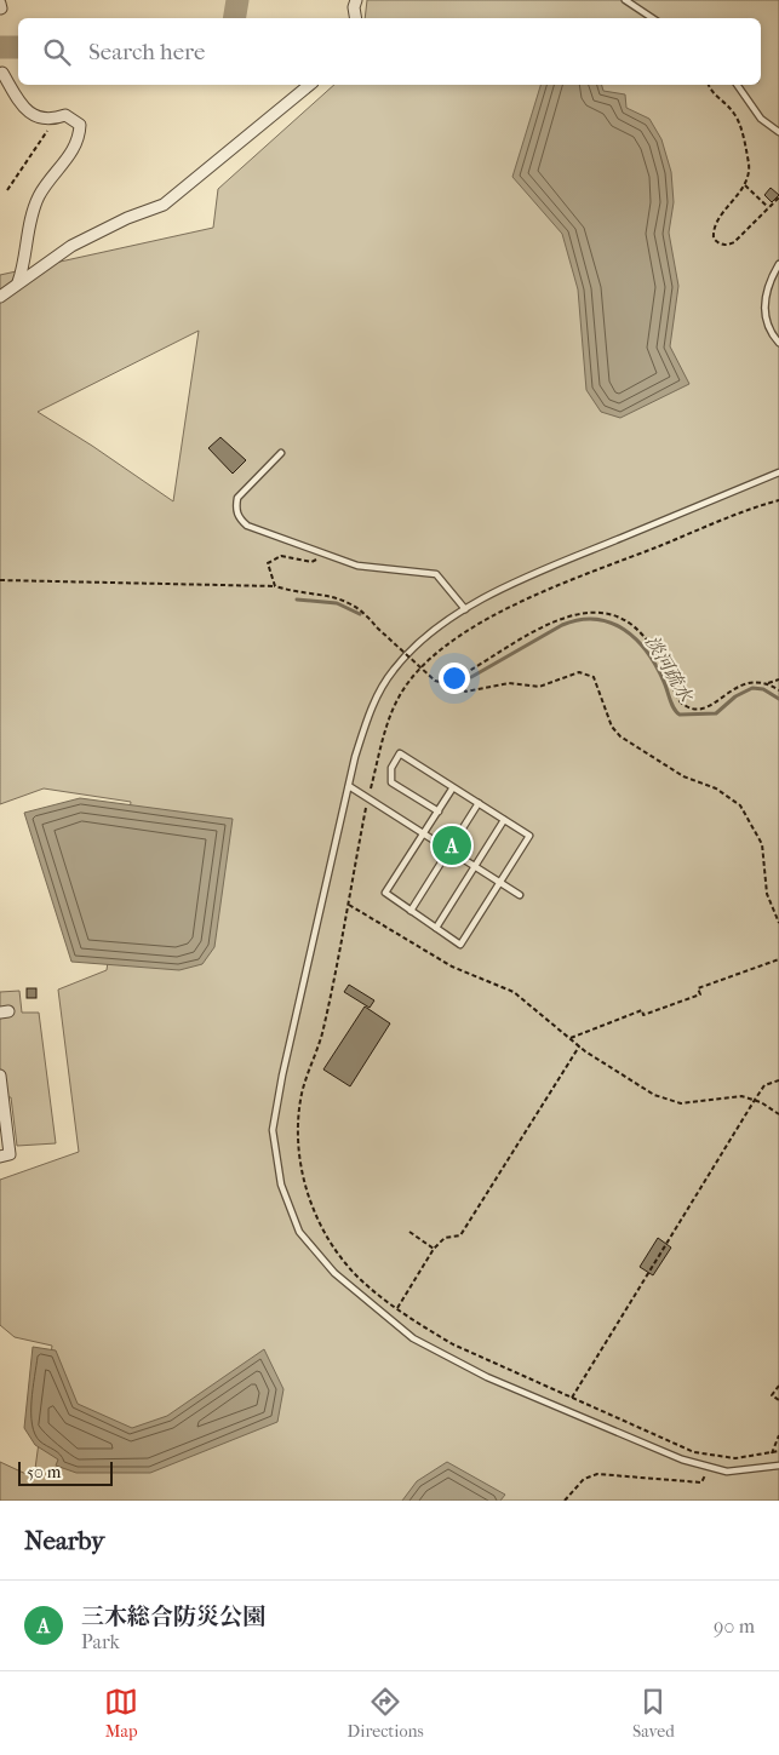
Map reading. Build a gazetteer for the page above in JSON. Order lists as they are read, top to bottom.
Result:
{
  "water": ["淡河疏水"],
  "scale_bar": "50 m",
  "page": {
    "search": "Search here",
    "pins": "A",
    "scale": "50 m",
    "heading": "Nearby",
    "list": [
      {
        "mark": "A",
        "name": "三木総合防災公園",
        "note": "Park",
        "value": "90 m"
      }
    ],
    "nav": ["Map", "Directions", "Saved"]
  }
}
